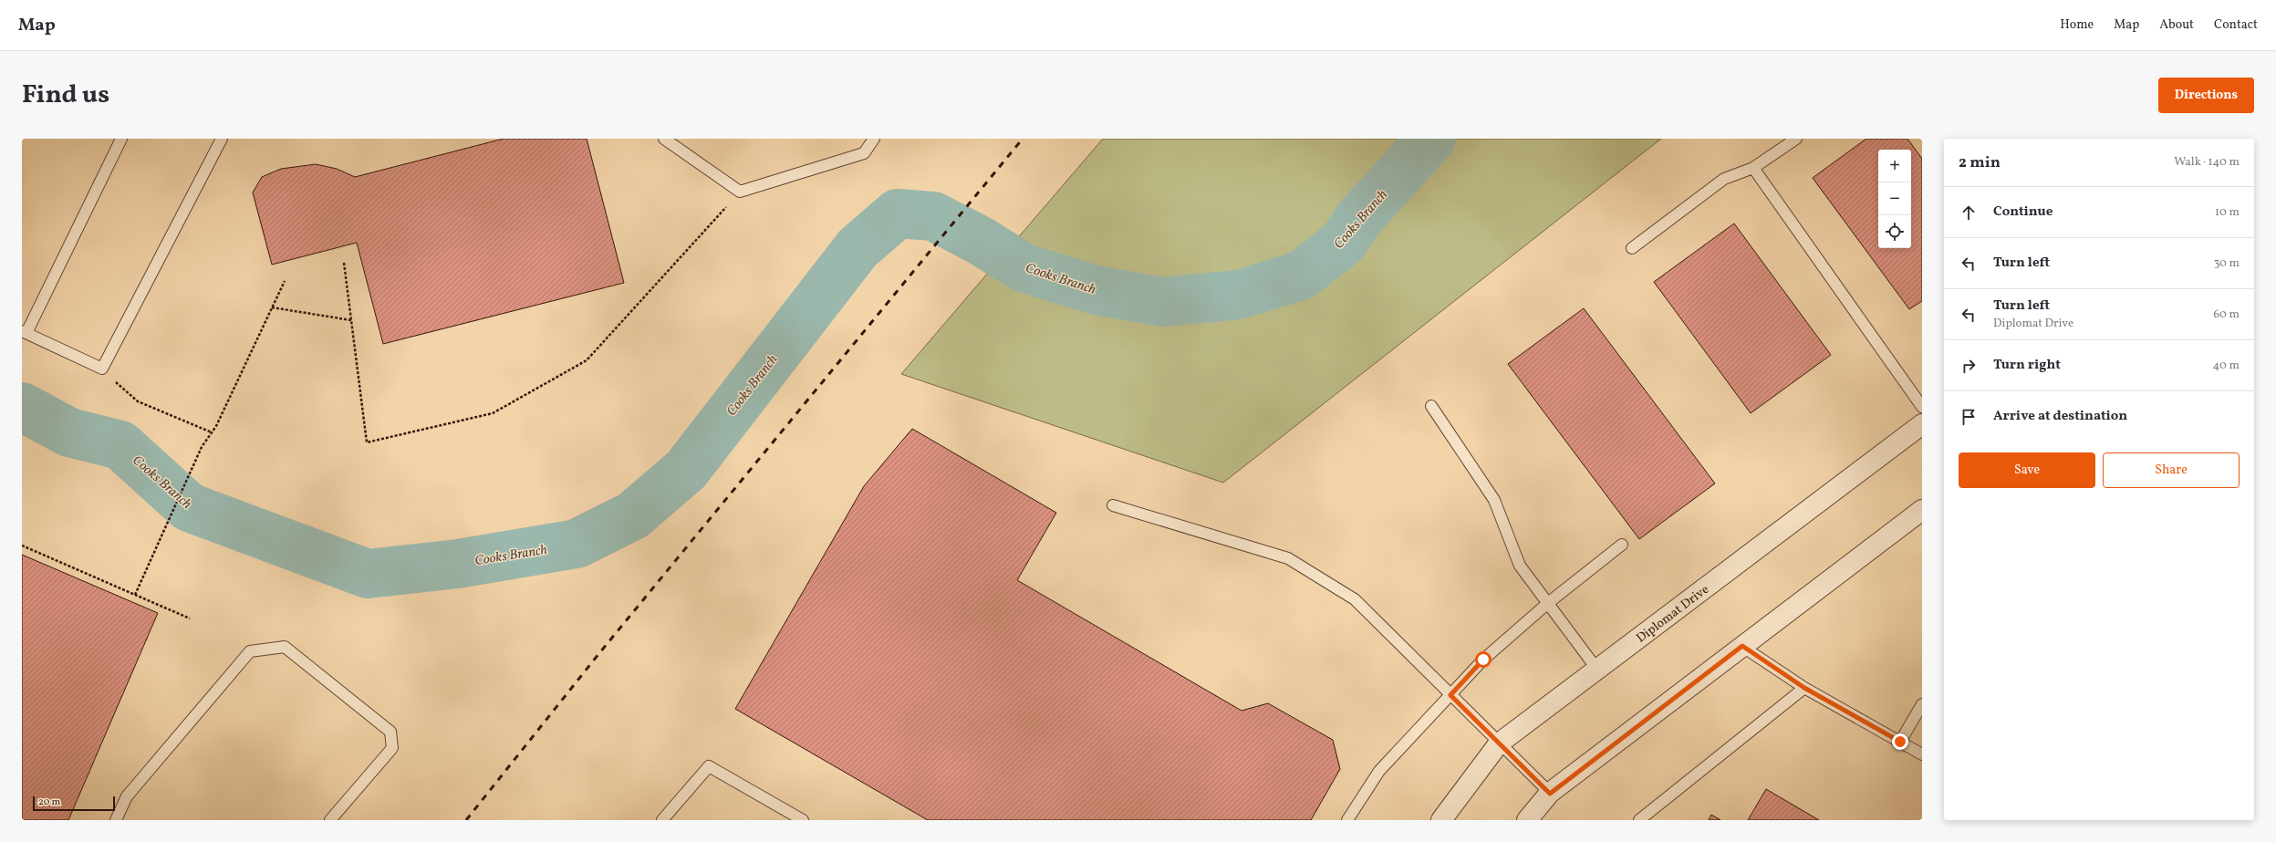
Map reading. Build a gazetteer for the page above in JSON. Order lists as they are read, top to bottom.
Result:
{
  "streets": {
    "street": ["Diplomat Drive"]
  },
  "water": ["Cooks Branch"],
  "scale_bar": "20 m",
  "page": {
    "header": "Map",
    "nav": [
      "Home",
      "Map",
      "About",
      "Contact"
    ],
    "title": "Find us",
    "buttons": [
      "Directions",
      ["Save", "Share"]
    ],
    "heading": ["2 min", "Walk · 140 m"],
    "map_buttons": ["+", "−"],
    "list": [
      ["Continue", "10 m"],
      ["Turn left", "30 m"],
      ["Turn left", "Diplomat Drive", "60 m"],
      ["Turn right", "40 m"],
      "Arrive at destination"
    ],
    "scale": "20 m"
  }
}
